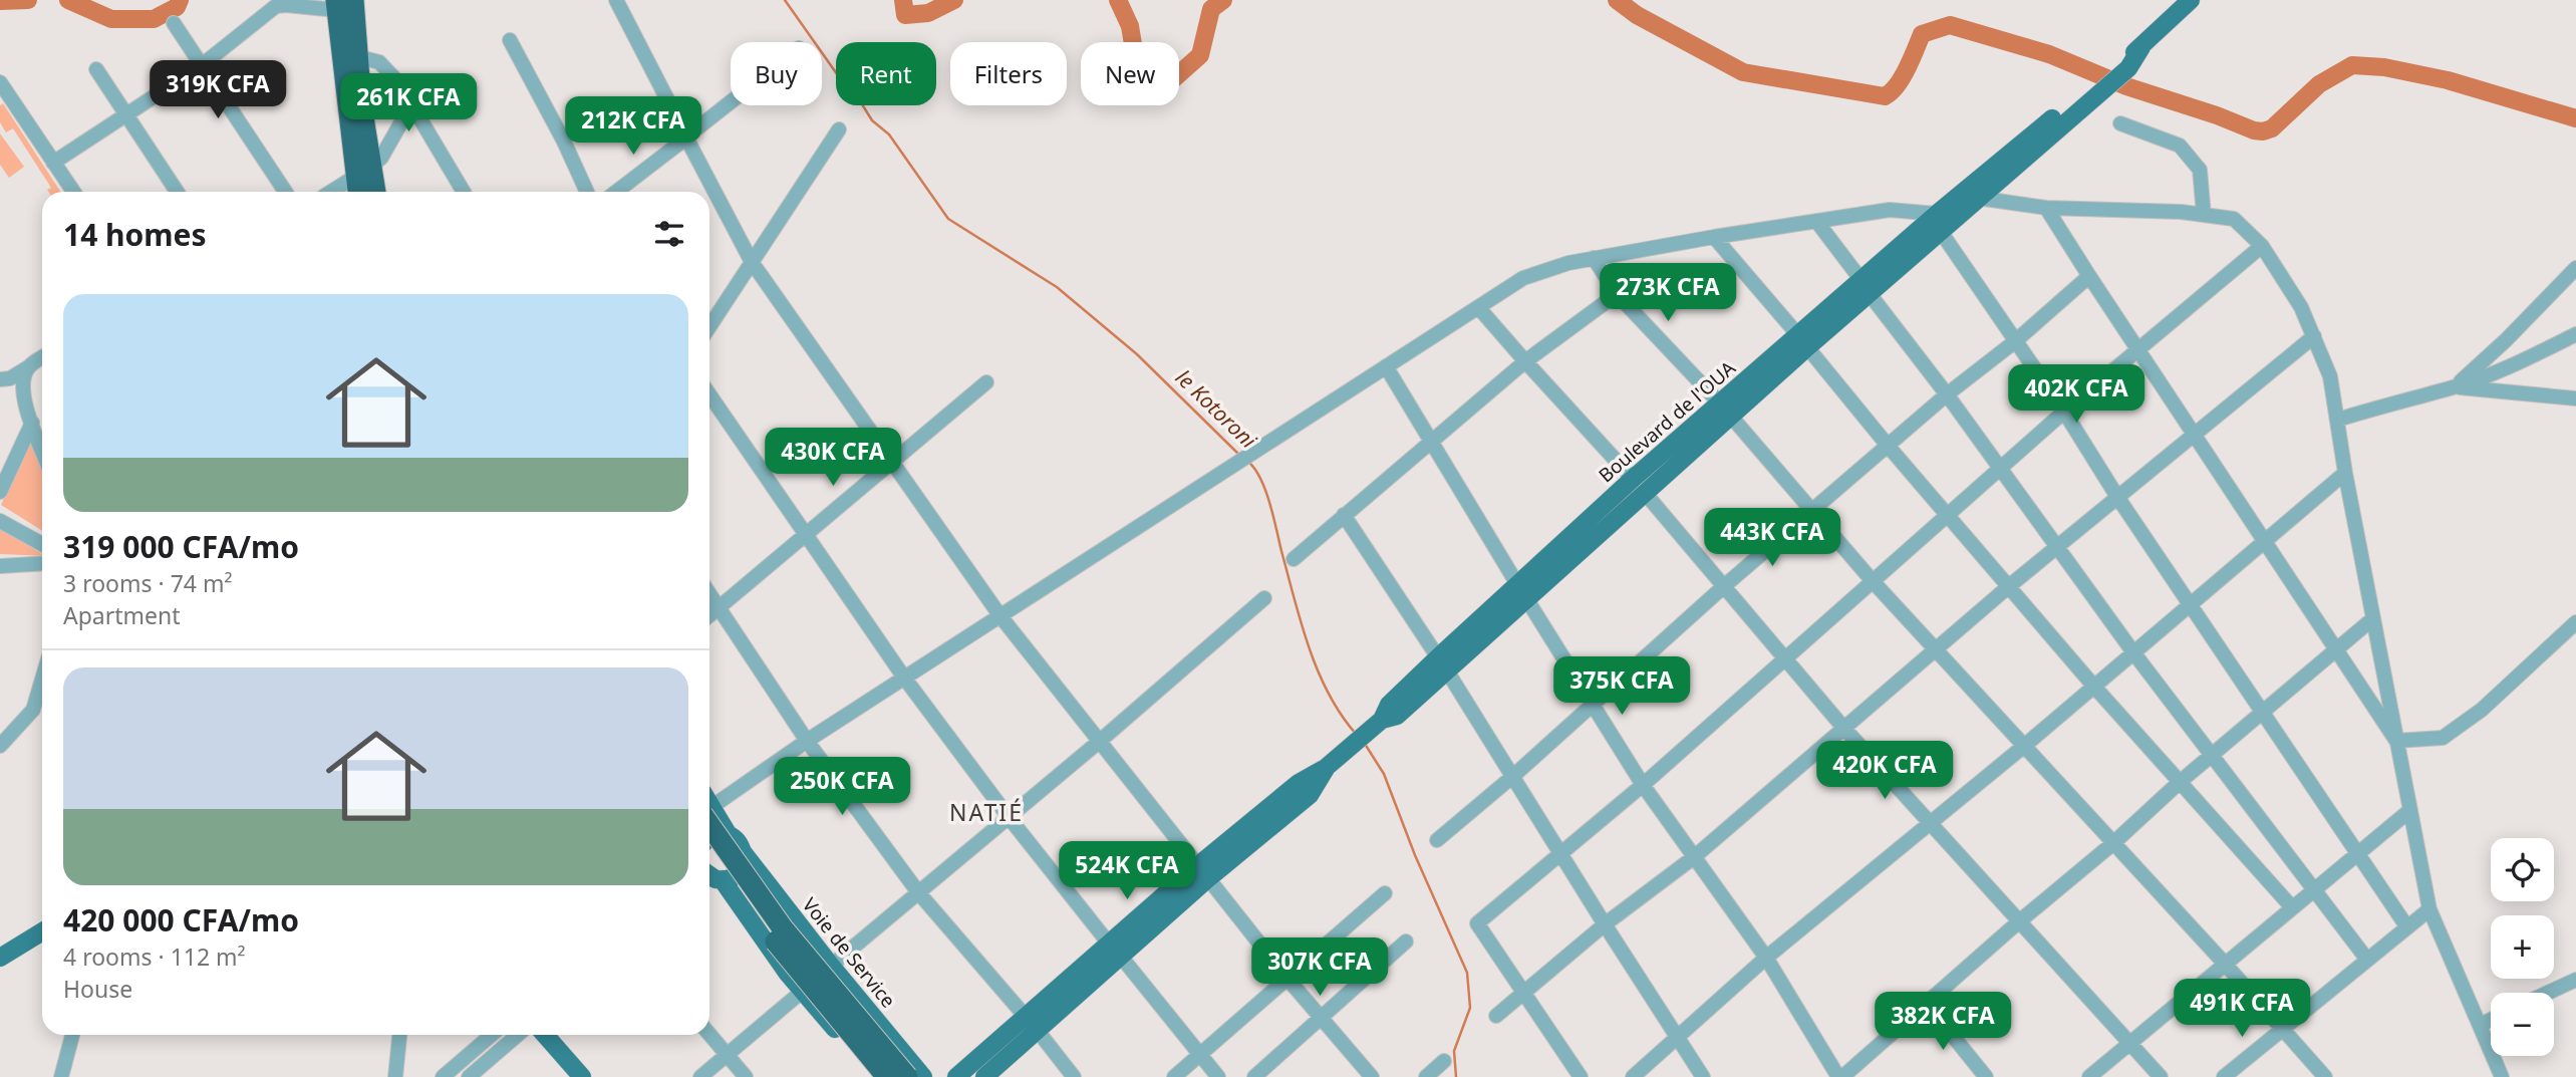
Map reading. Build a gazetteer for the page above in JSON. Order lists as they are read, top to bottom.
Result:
{
  "streets": {
    "main road": ["Boulevard de l'OUA", "Voie de Service"]
  },
  "districts": ["NATIÉ"],
  "water": ["le Kotoroni"],
  "page": {
    "chip": [
      "Buy",
      "Rent",
      "Filters",
      "New"
    ],
    "price": [
      "319K CFA",
      "261K CFA",
      "212K CFA",
      "273K CFA",
      "402K CFA",
      "430K CFA",
      "443K CFA",
      "375K CFA",
      "420K CFA",
      "250K CFA",
      "524K CFA",
      "307K CFA",
      "491K CFA",
      "382K CFA"
    ],
    "heading": "14 homes",
    "list": [
      {
        "name": "319 000 CFA/mo",
        "note": "3 rooms · 74 m² · Apartment"
      },
      {
        "name": "420 000 CFA/mo",
        "note": "4 rooms · 112 m² · House"
      }
    ],
    "map_buttons": ["+", "−"]
  }
}
